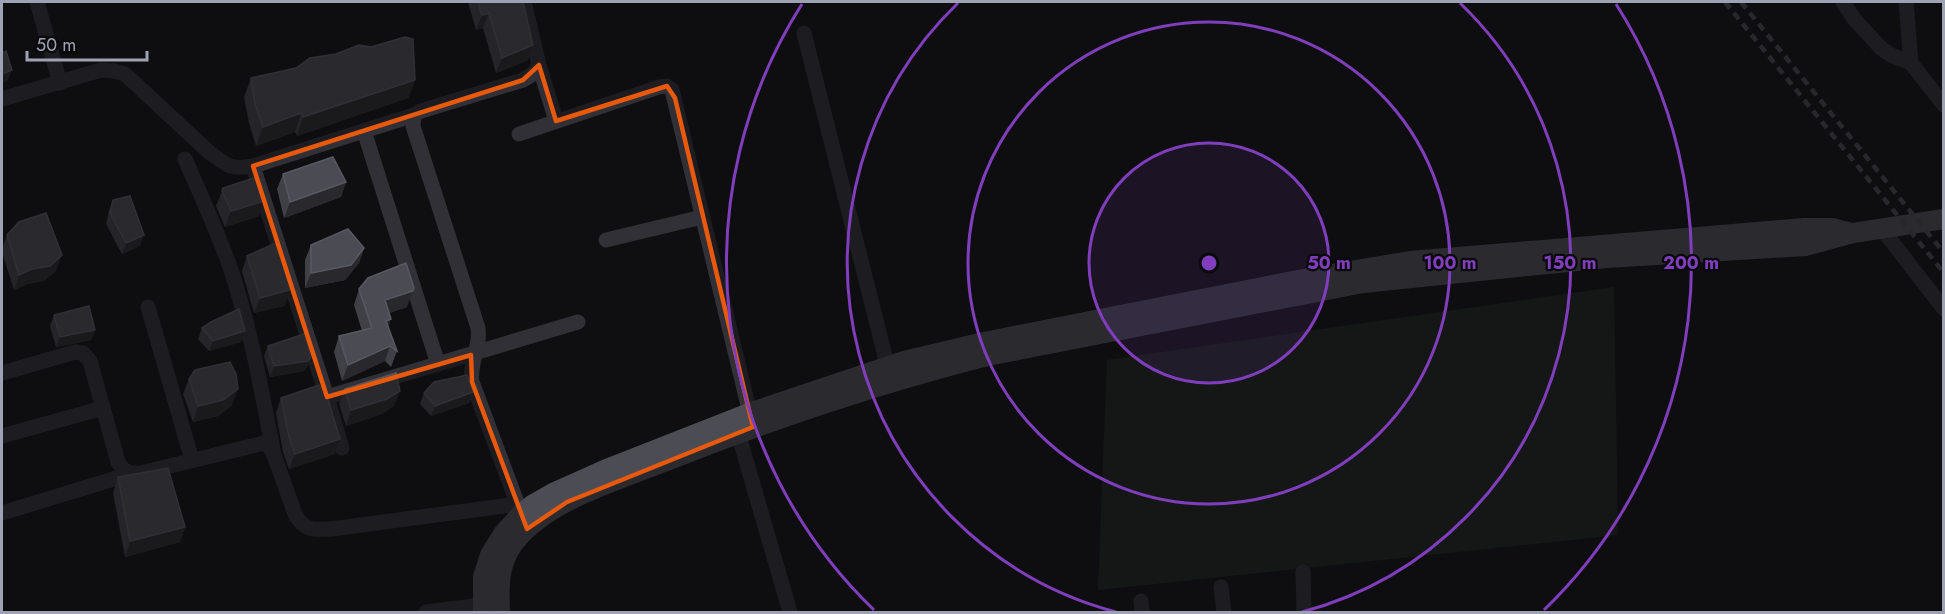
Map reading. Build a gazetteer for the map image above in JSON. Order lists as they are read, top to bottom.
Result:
{
  "scale_bar": "50 m",
  "rings": [
    "50 m",
    "100 m",
    "150 m",
    "200 m"
  ]
}
